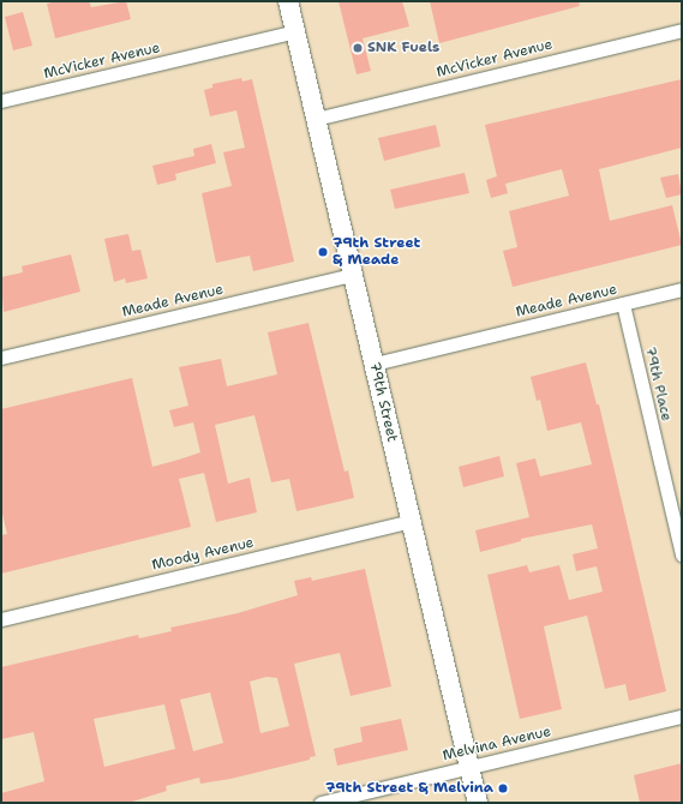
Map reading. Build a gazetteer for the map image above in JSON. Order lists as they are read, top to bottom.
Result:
{
  "streets": {
    "main road": ["79th Street"],
    "street": [
      "McVicker Avenue",
      "Meade Avenue",
      "79th Place",
      "Moody Avenue",
      "Melvina Avenue"
    ]
  },
  "crossings": [
    ["McVicker Avenue", "79th Street"],
    ["Meade Avenue", "79th Place"],
    ["Meade Avenue", "79th Street"],
    ["79th Street", "Moody Avenue"],
    ["79th Street", "Melvina Avenue"]
  ],
  "places": ["SNK Fuels", "79th Street & Meade", "79th Street & Melvina"]
}
